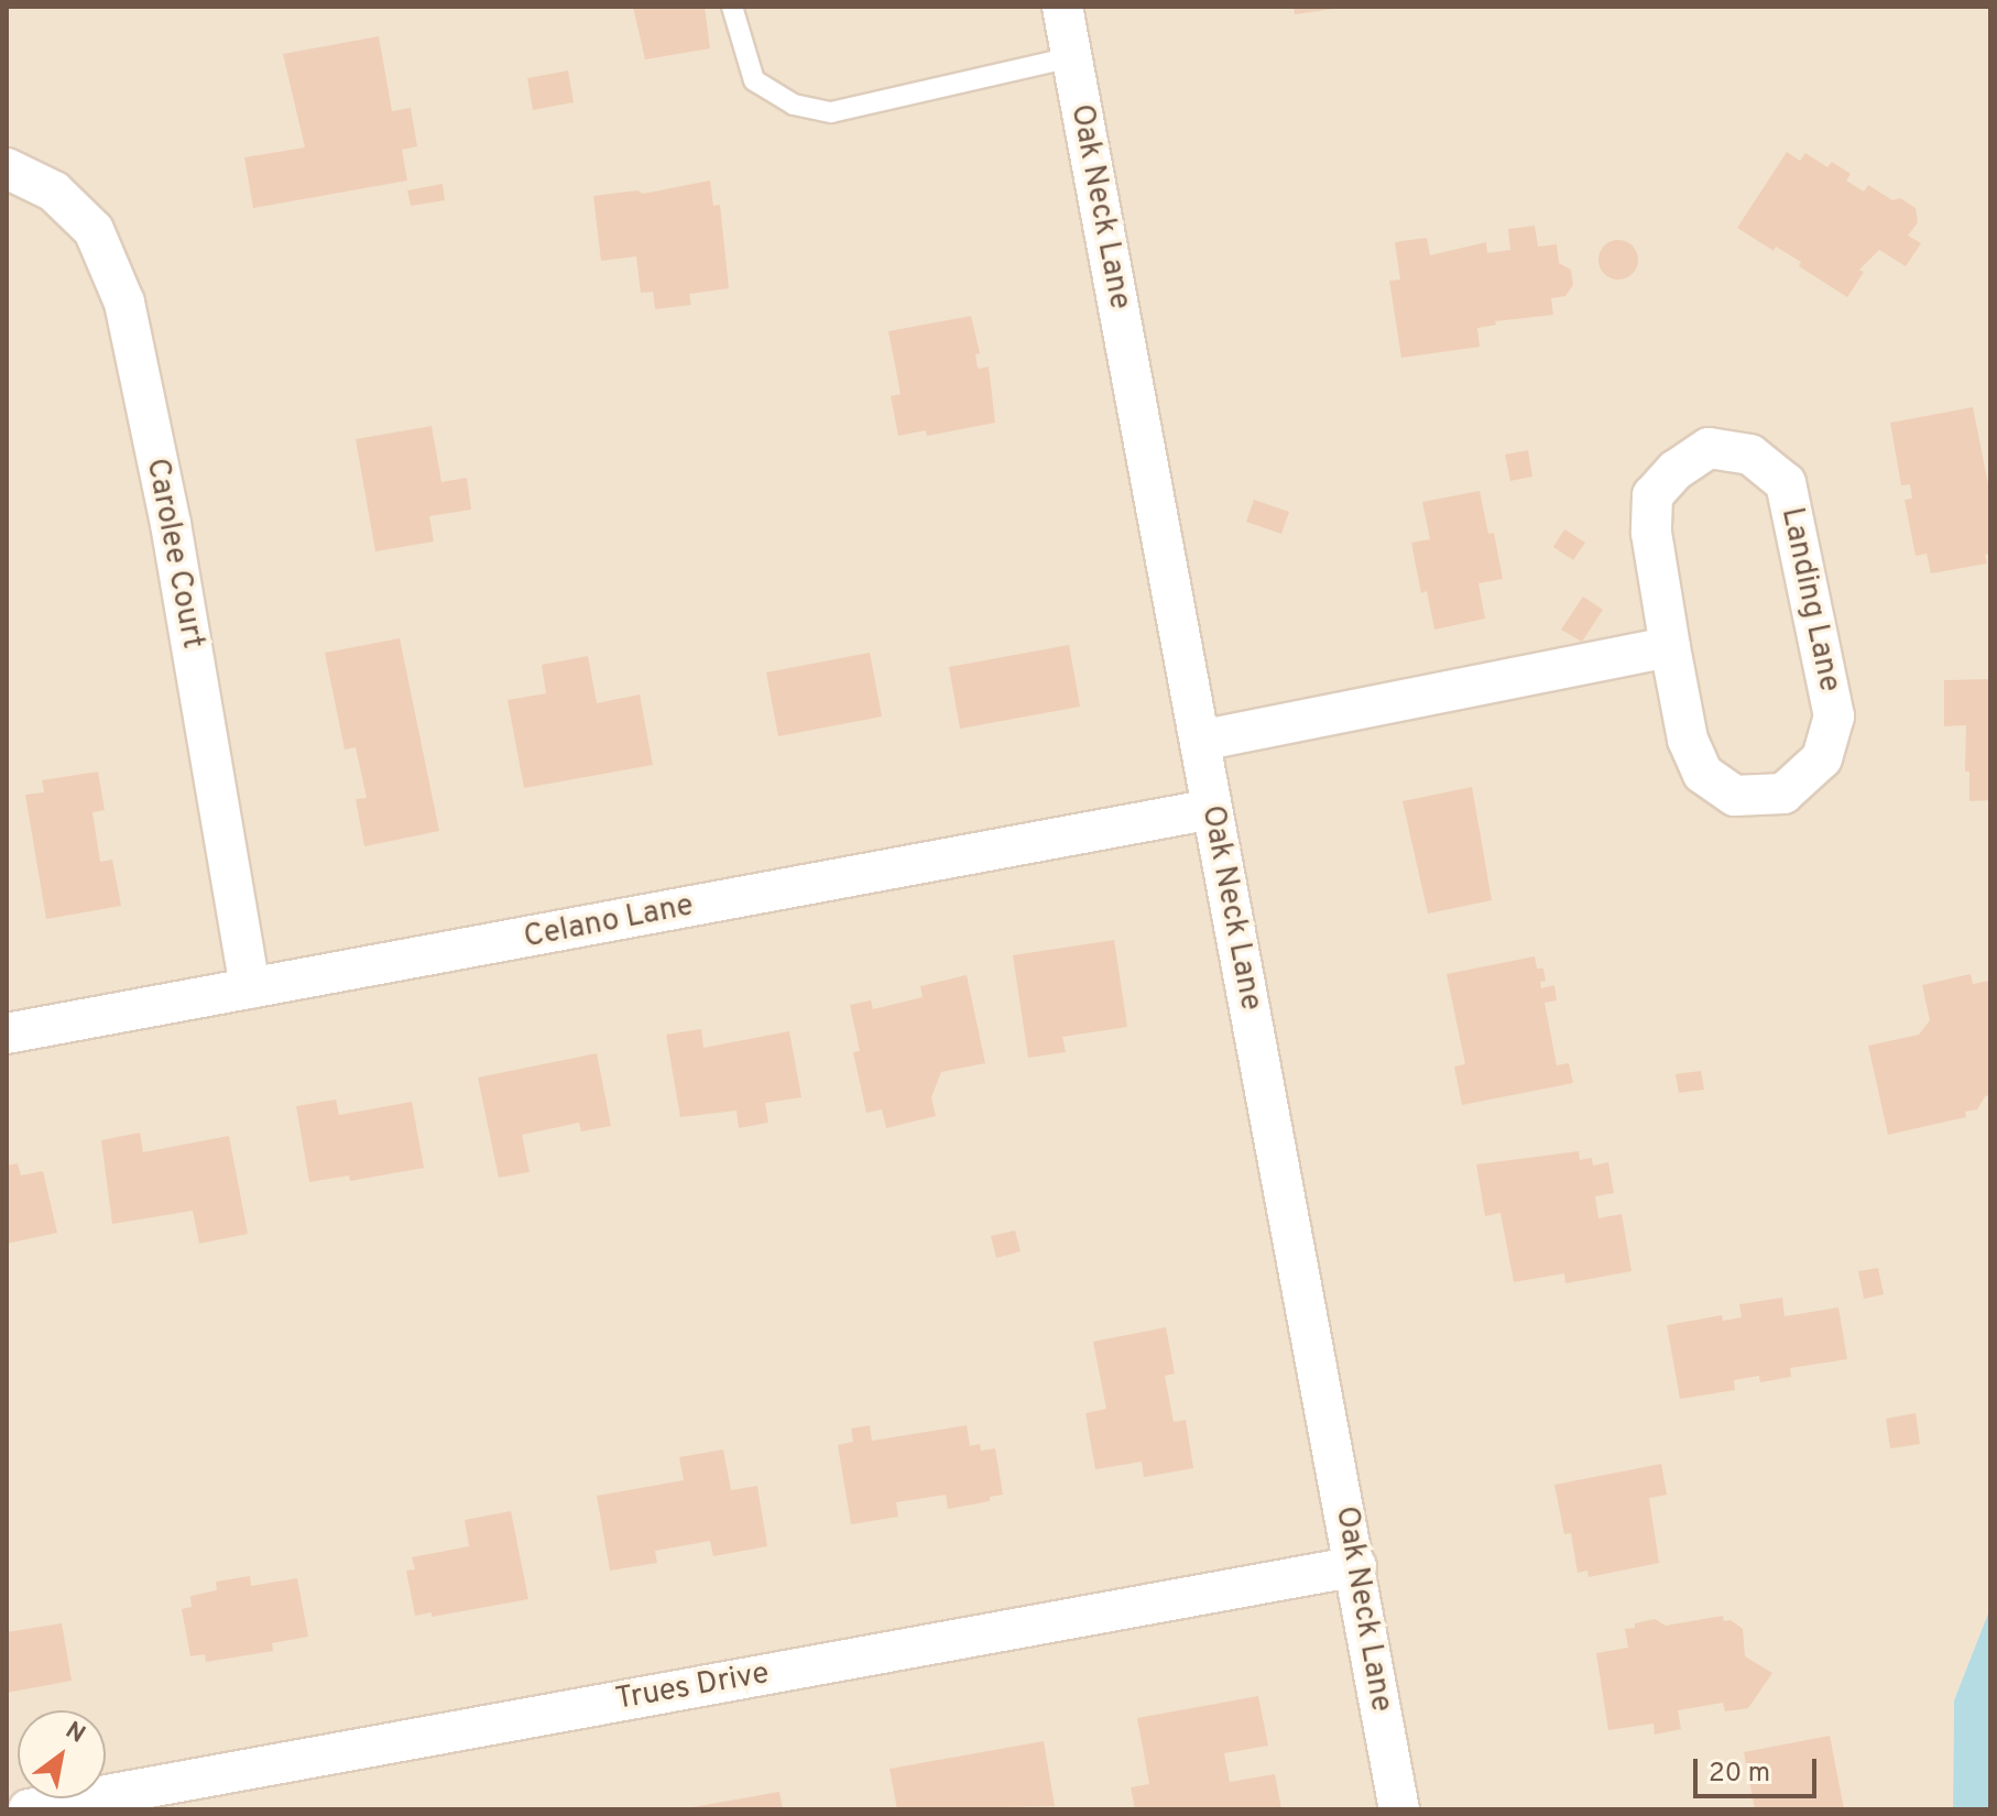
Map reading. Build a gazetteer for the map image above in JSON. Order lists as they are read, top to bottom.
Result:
{
  "streets": {
    "street": [
      "Oak Neck Lane",
      "Carolee Court",
      "Landing Lane",
      "Celano Lane",
      "Trues Drive"
    ]
  },
  "crossings": [
    ["Oak Neck Lane", "Celano Lane"],
    ["Oak Neck Lane", "Trues Drive"],
    ["Carolee Court", "Celano Lane"]
  ],
  "scale_bar": "20 m",
  "north": "top right"
}
